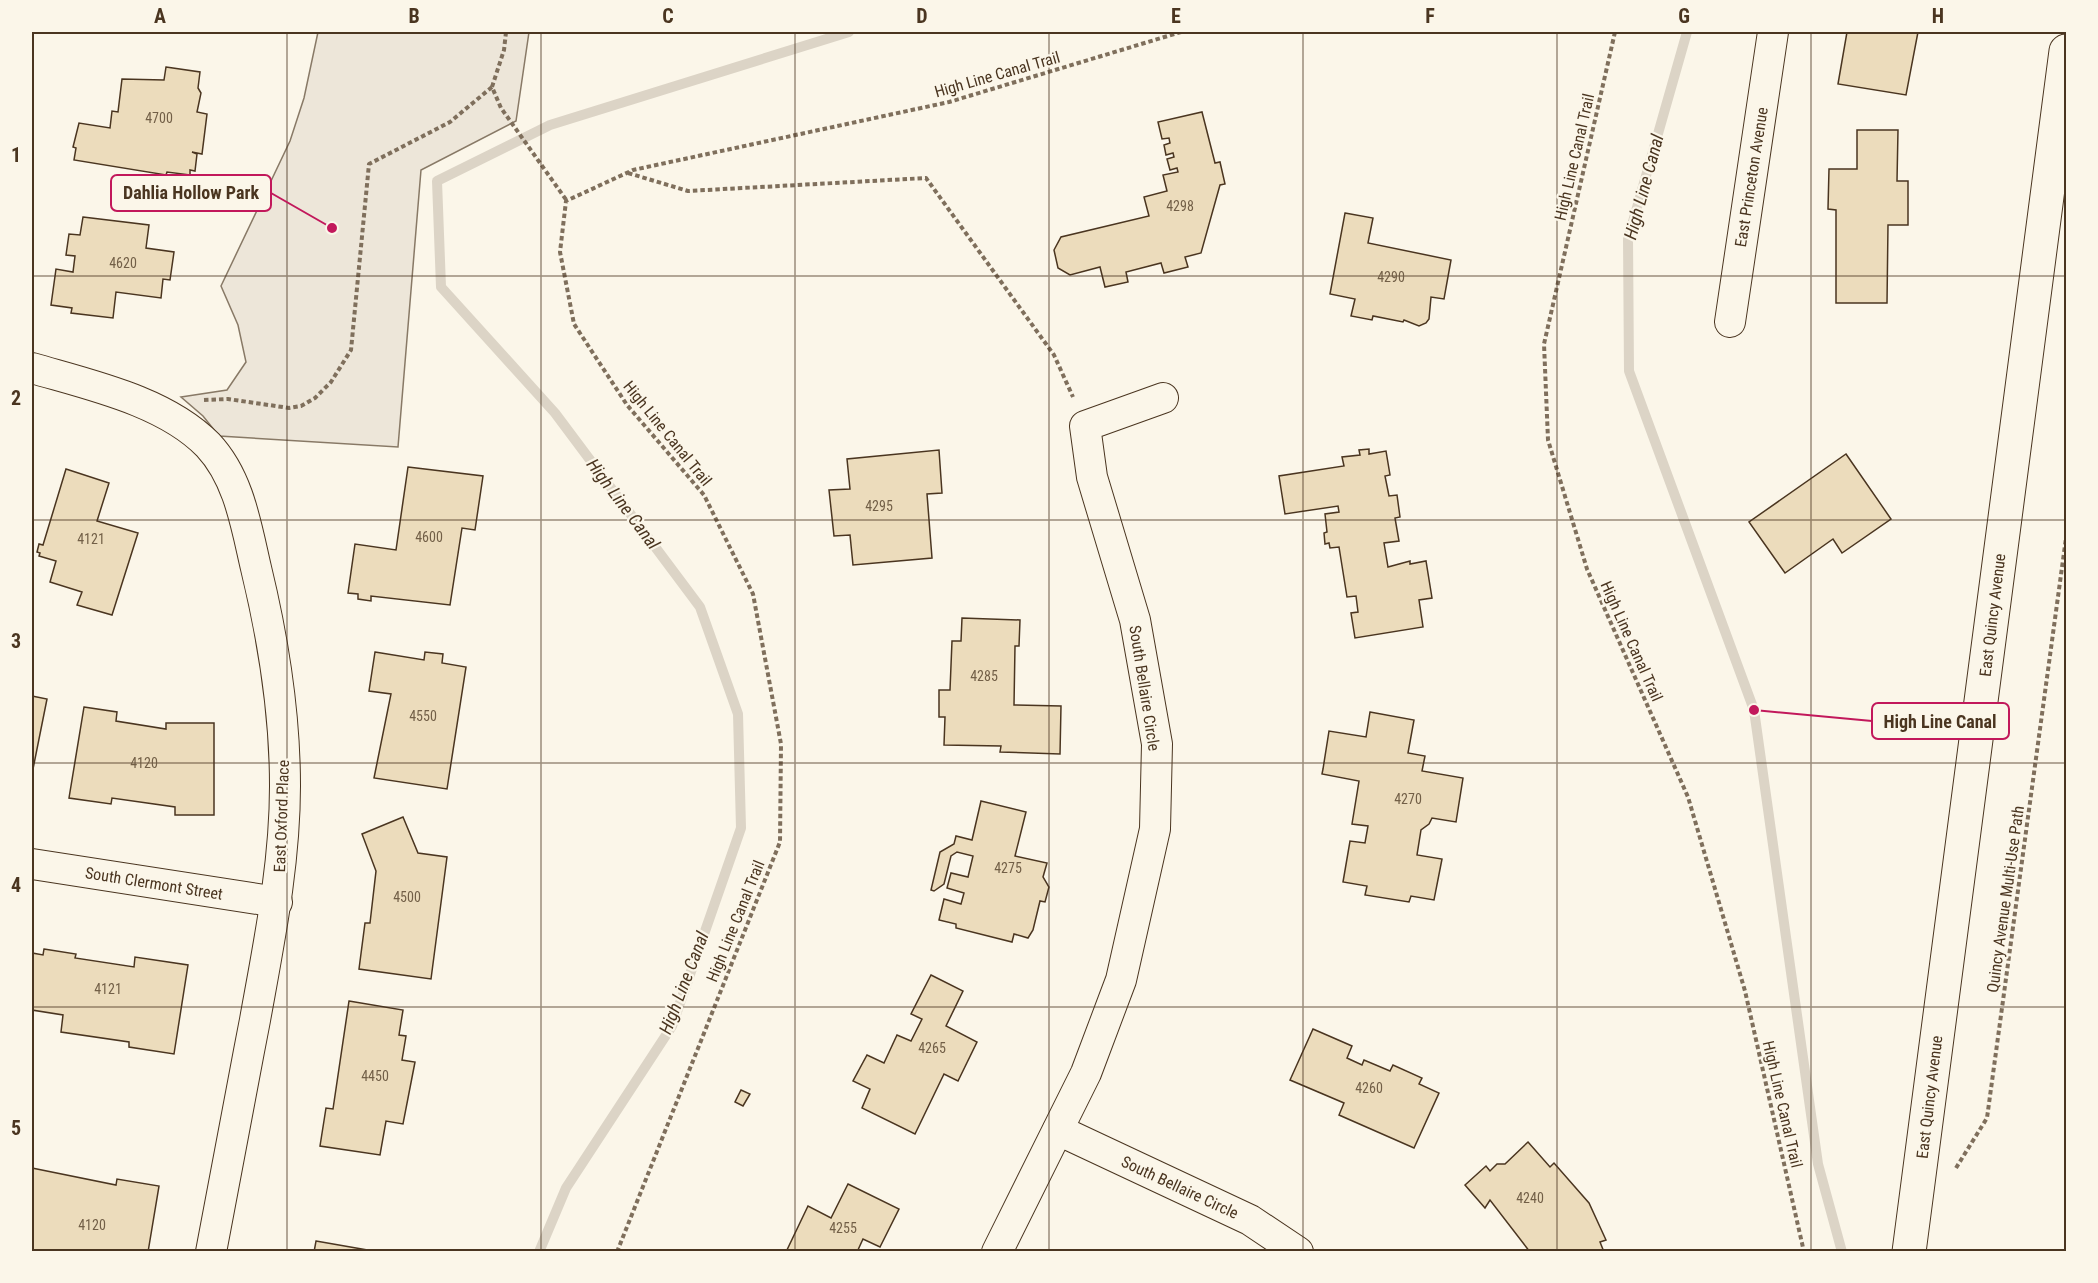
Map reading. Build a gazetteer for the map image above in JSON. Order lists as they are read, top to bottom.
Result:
{
  "streets": {
    "street": [
      "East Princeton Avenue",
      "East Quincy Avenue",
      "South Bellaire Circle",
      "East Oxford Place",
      "South Clermont Street"
    ],
    "path": ["High Line Canal Trail", "Quincy Avenue Multi-Use Path"]
  },
  "crossings": [
    ["East Oxford Place", "South Clermont Street"]
  ],
  "water": ["High Line Canal"],
  "places": ["Dahlia Hollow Park", "High Line Canal"],
  "house_numbers": [
    "4700",
    "4298",
    "4620",
    "4290",
    "4295",
    "4600",
    "4121",
    "4285",
    "4550",
    "4120",
    "4270",
    "4275",
    "4500",
    "4121",
    "4265",
    "4450",
    "4260",
    "4240",
    "4120",
    "4255"
  ],
  "grid": {
    "columns": [
      "A",
      "B",
      "C",
      "D",
      "E",
      "F",
      "G",
      "H"
    ],
    "rows": [
      "1",
      "2",
      "3",
      "4",
      "5"
    ]
  }
}
